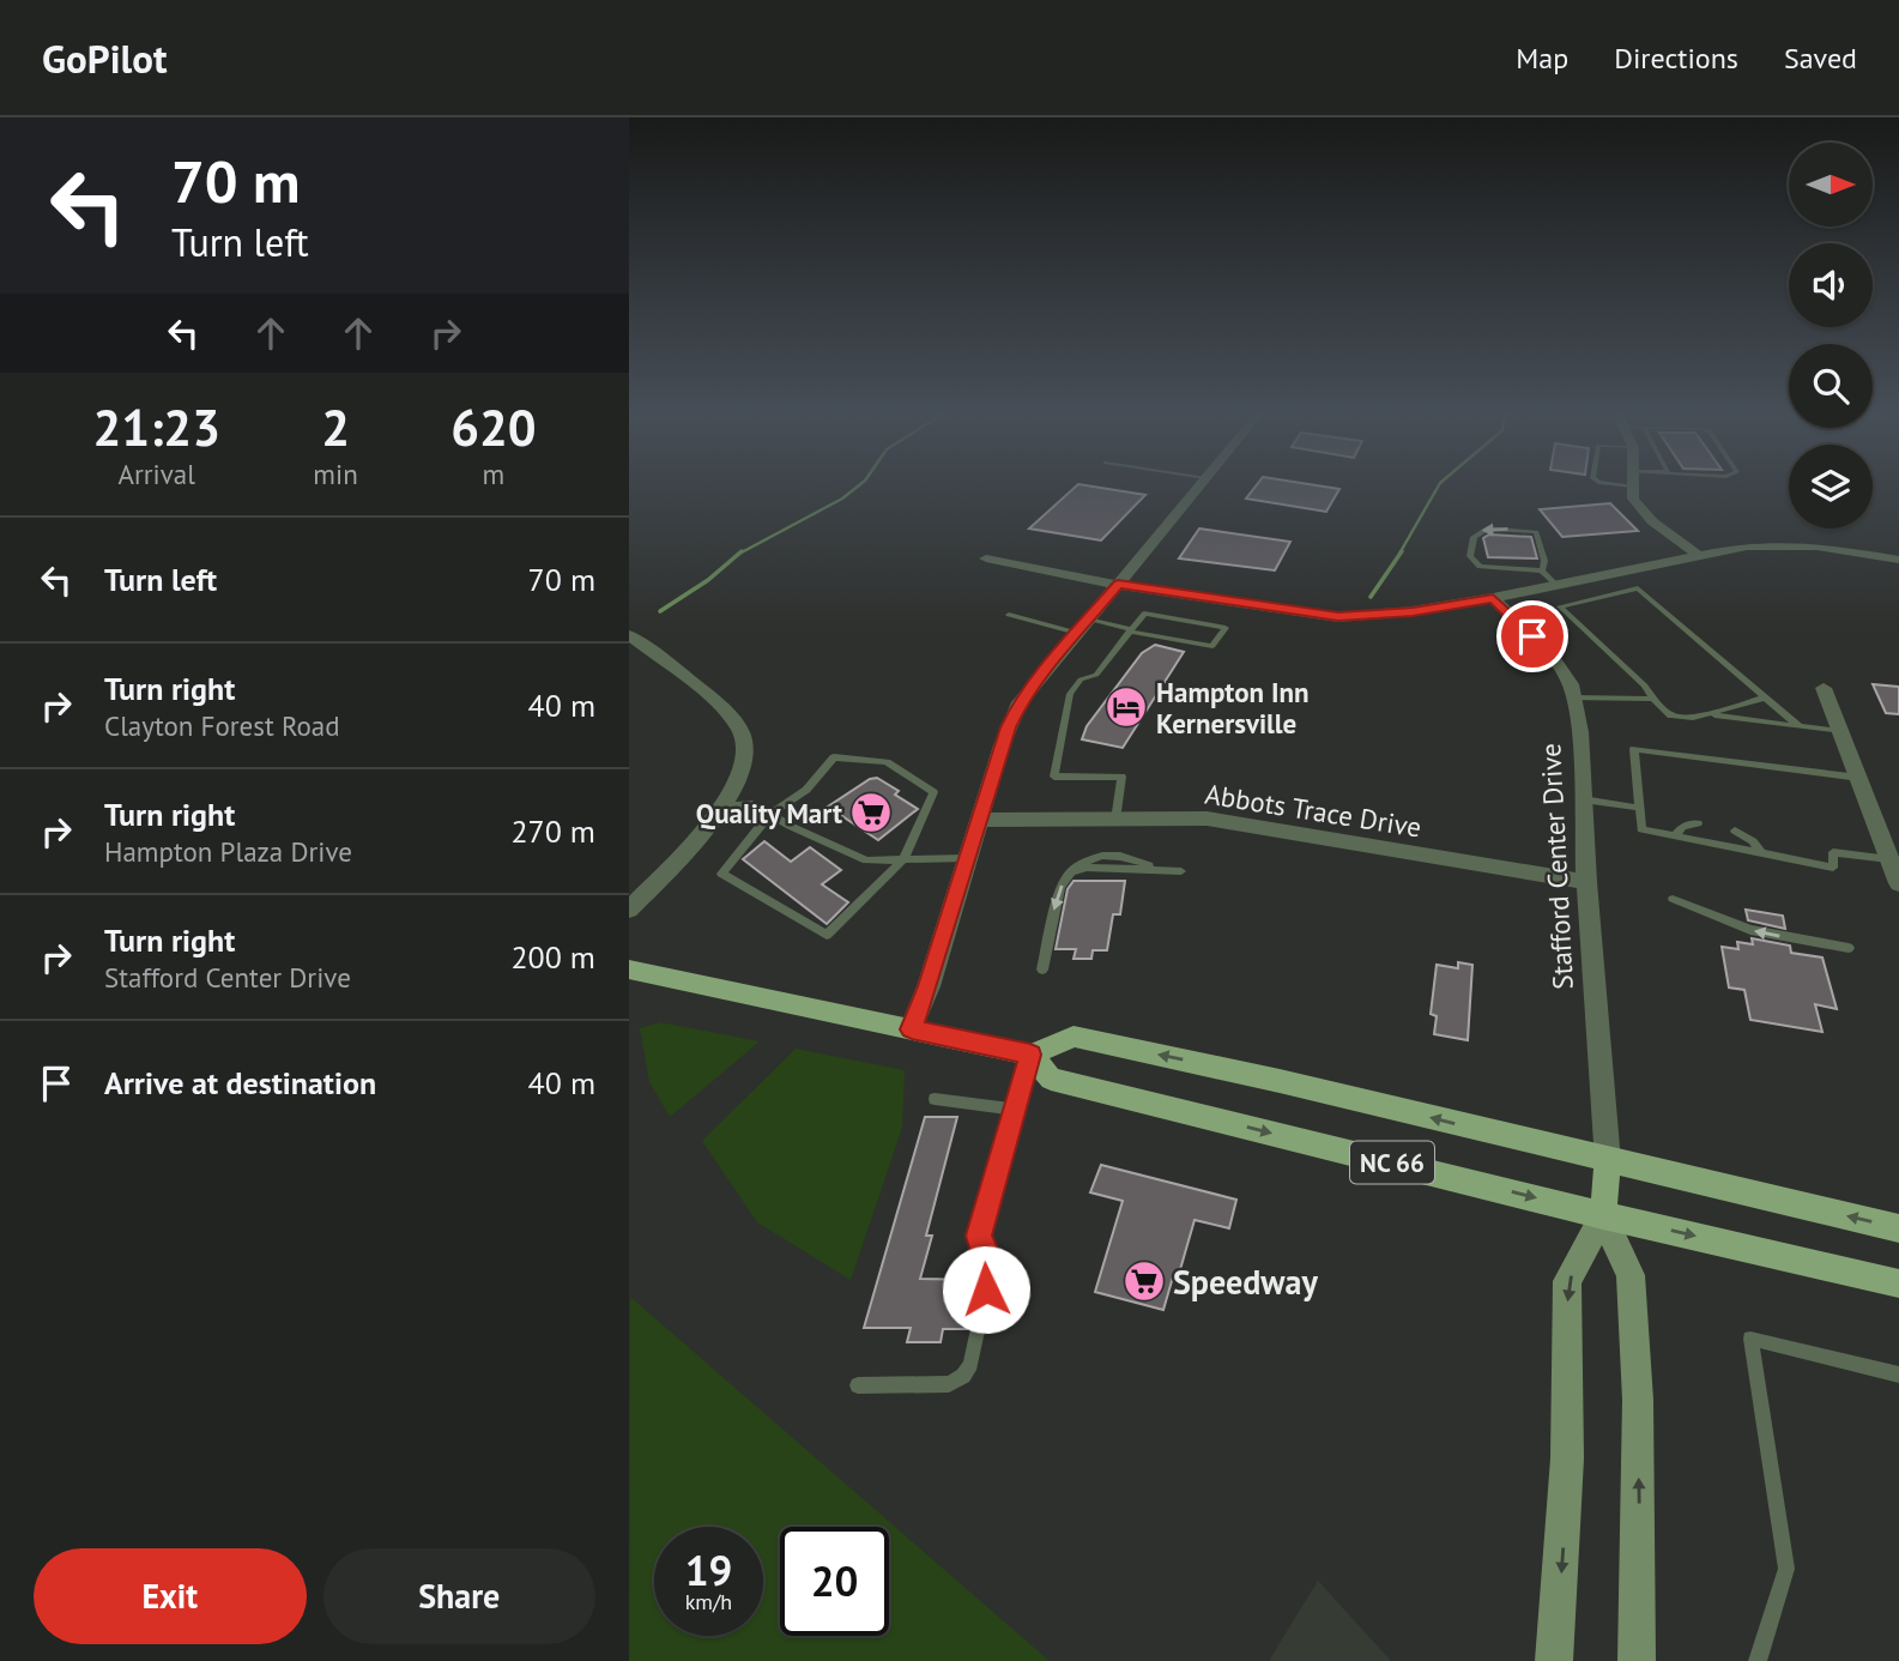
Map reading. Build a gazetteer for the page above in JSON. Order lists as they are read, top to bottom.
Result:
{
  "streets": {
    "main road": ["NC 66"],
    "street": ["Abbots Trace Drive", "Stafford Center Drive"]
  },
  "crossings": [
    ["Abbots Trace Drive", "Stafford Center Drive"],
    ["Stafford Center Drive", "NC 66"]
  ],
  "places": {
    "hotel": ["Hampton Inn Kernersville"],
    "supermarket": ["Quality Mart", "Speedway"]
  },
  "north": "right",
  "page": {
    "header": "GoPilot",
    "nav": ["Map", "Directions", "Saved"],
    "turn": ["70 m", "Turn left"],
    "eta": [
      "21:23",
      "Arrival",
      "2",
      "min",
      "620",
      "m"
    ],
    "list": [
      {
        "name": "Turn left",
        "value": "70 m"
      },
      {
        "name": "Turn right",
        "note": "Clayton Forest Road",
        "value": "40 m"
      },
      {
        "name": "Turn right",
        "note": "Hampton Plaza Drive",
        "value": "270 m"
      },
      {
        "name": "Turn right",
        "note": "Stafford Center Drive",
        "value": "200 m"
      },
      {
        "name": "Arrive at destination",
        "value": "40 m"
      }
    ],
    "speed": "19 km/h",
    "limit": "20",
    "buttons": ["Exit", "Share"]
  }
}
